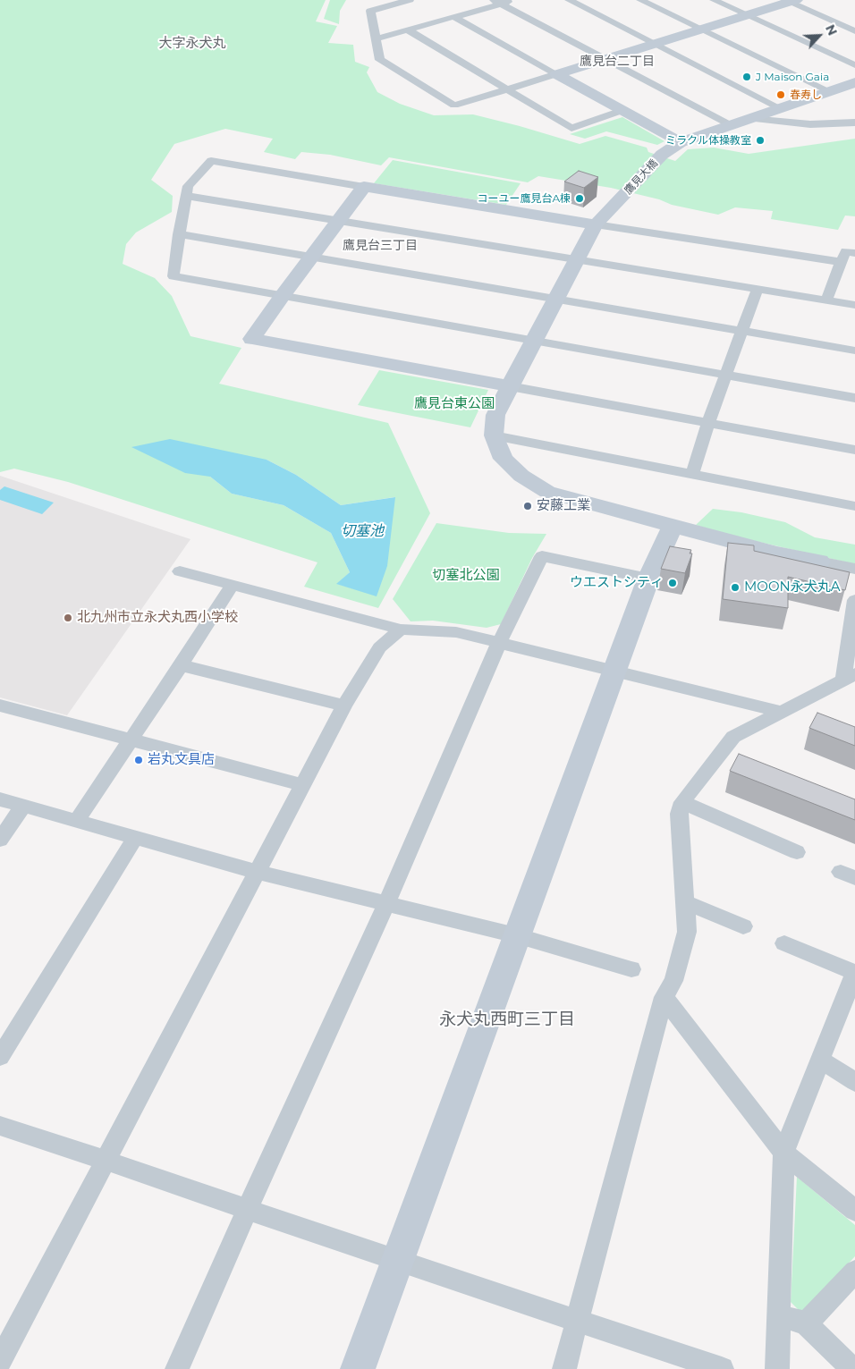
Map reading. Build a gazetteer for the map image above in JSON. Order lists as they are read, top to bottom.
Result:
{
  "streets": {
    "street": ["鷹見大橋"]
  },
  "districts": [
    "大字永犬丸",
    "鷹見台二丁目",
    "鷹見台三丁目",
    "永犬丸西町三丁目"
  ],
  "water": ["切塞池"],
  "parks": ["鷹見台東公園", "切塞北公園"],
  "places": [
    "J Maison Gaia",
    "春寿し",
    "ミラクル体操教室",
    "コーユー鷹見台A棟",
    "安藤工業",
    "ウエストシティ",
    "MOON永犬丸A",
    "北九州市立永犬丸西小学校",
    "岩丸文具店"
  ],
  "north": "top right"
}
